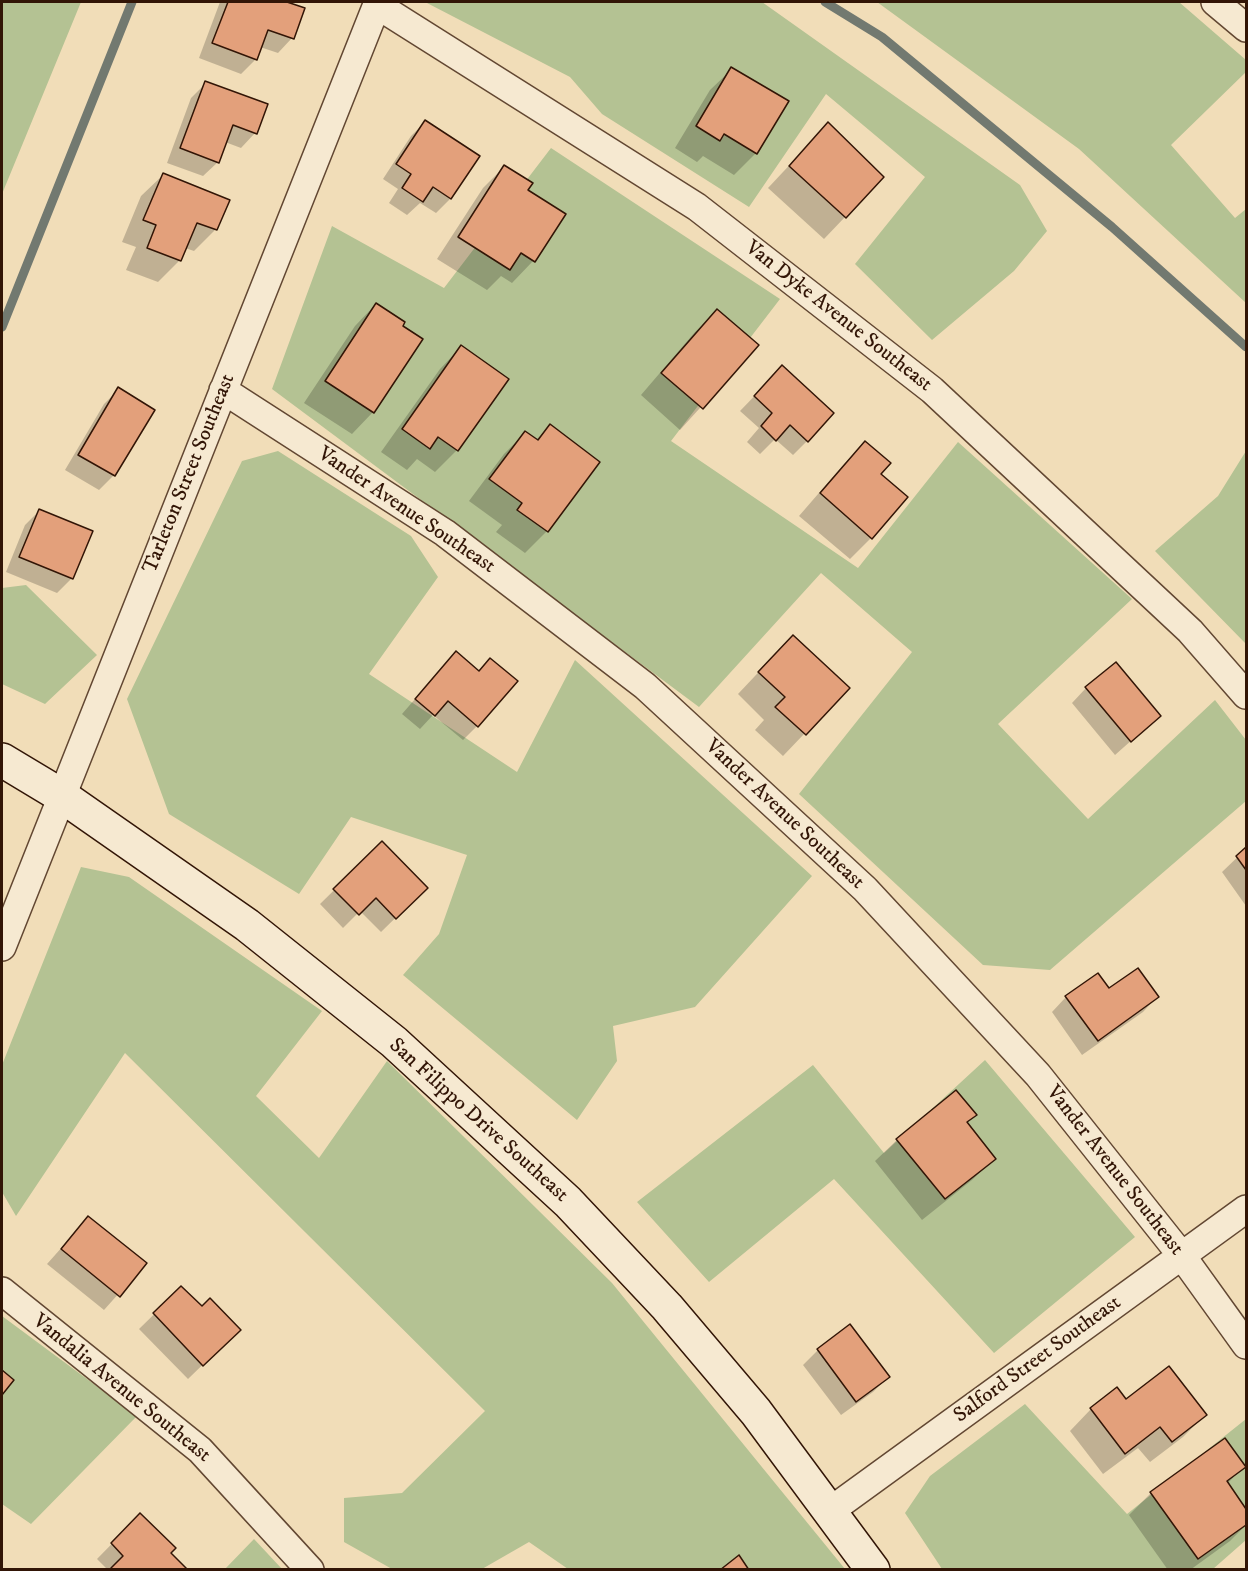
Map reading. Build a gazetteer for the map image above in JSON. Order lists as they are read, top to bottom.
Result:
{
  "streets": {
    "street": [
      "Van Dyke Avenue Southeast",
      "Tarleton Street Southeast",
      "Vander Avenue Southeast",
      "San Filippo Drive Southeast",
      "Salford Street Southeast",
      "Vandalia Avenue Southeast"
    ]
  },
  "crossings": [
    ["Van Dyke Avenue Southeast", "Tarleton Street Southeast"],
    ["Tarleton Street Southeast", "Vander Avenue Southeast"],
    ["Tarleton Street Southeast", "San Filippo Drive Southeast"],
    ["Vander Avenue Southeast", "Salford Street Southeast"],
    ["San Filippo Drive Southeast", "Salford Street Southeast"]
  ]
}
